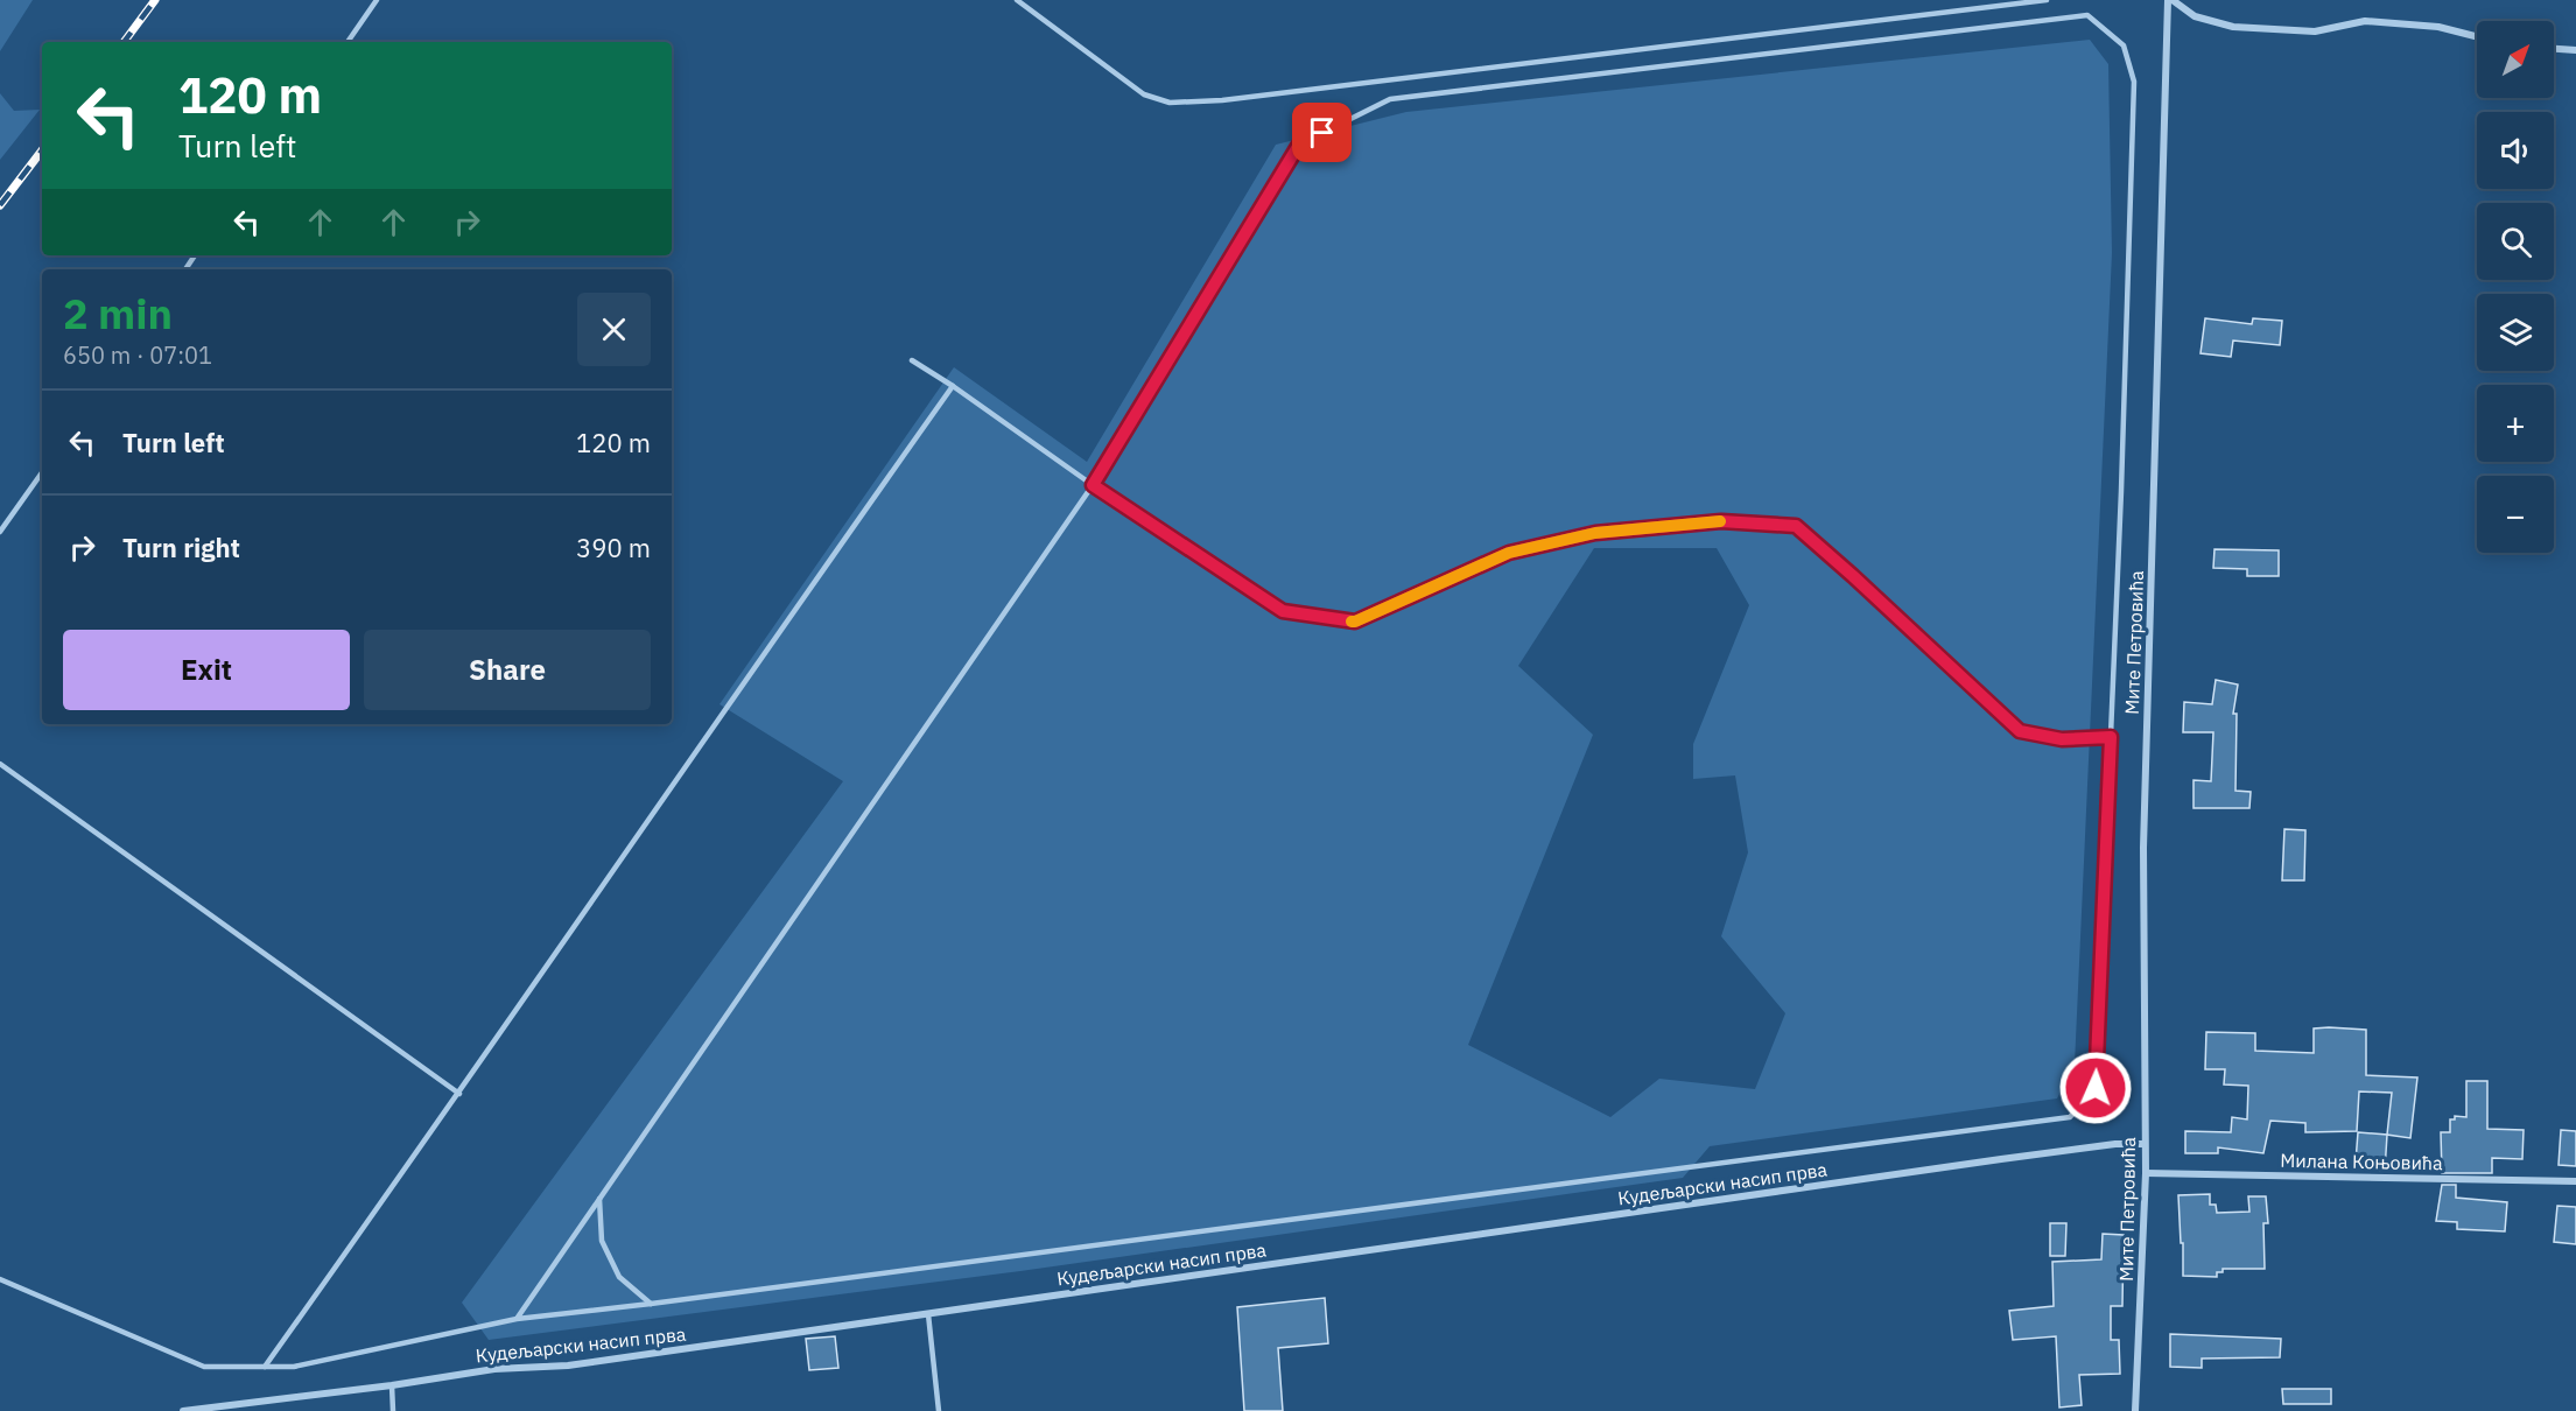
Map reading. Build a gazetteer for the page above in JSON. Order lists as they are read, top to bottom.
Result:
{
  "streets": {
    "street": ["Мите Петровића", "Милана Коњовића", "Кудељарски насип прва"]
  },
  "crossings": [
    ["Мите Петровића", "Милана Коњовића"],
    ["Мите Петровића", "Кудељарски насип прва"]
  ],
  "north": "top right",
  "page": {
    "map_buttons": ["+", "−"],
    "turn": ["120 m", "Turn left"],
    "heading": ["2 min", "650 m · 07:01"],
    "list": [
      {
        "name": "Turn left",
        "value": "120 m"
      },
      {
        "name": "Turn right",
        "value": "390 m"
      }
    ],
    "buttons": ["Exit", "Share"]
  }
}
